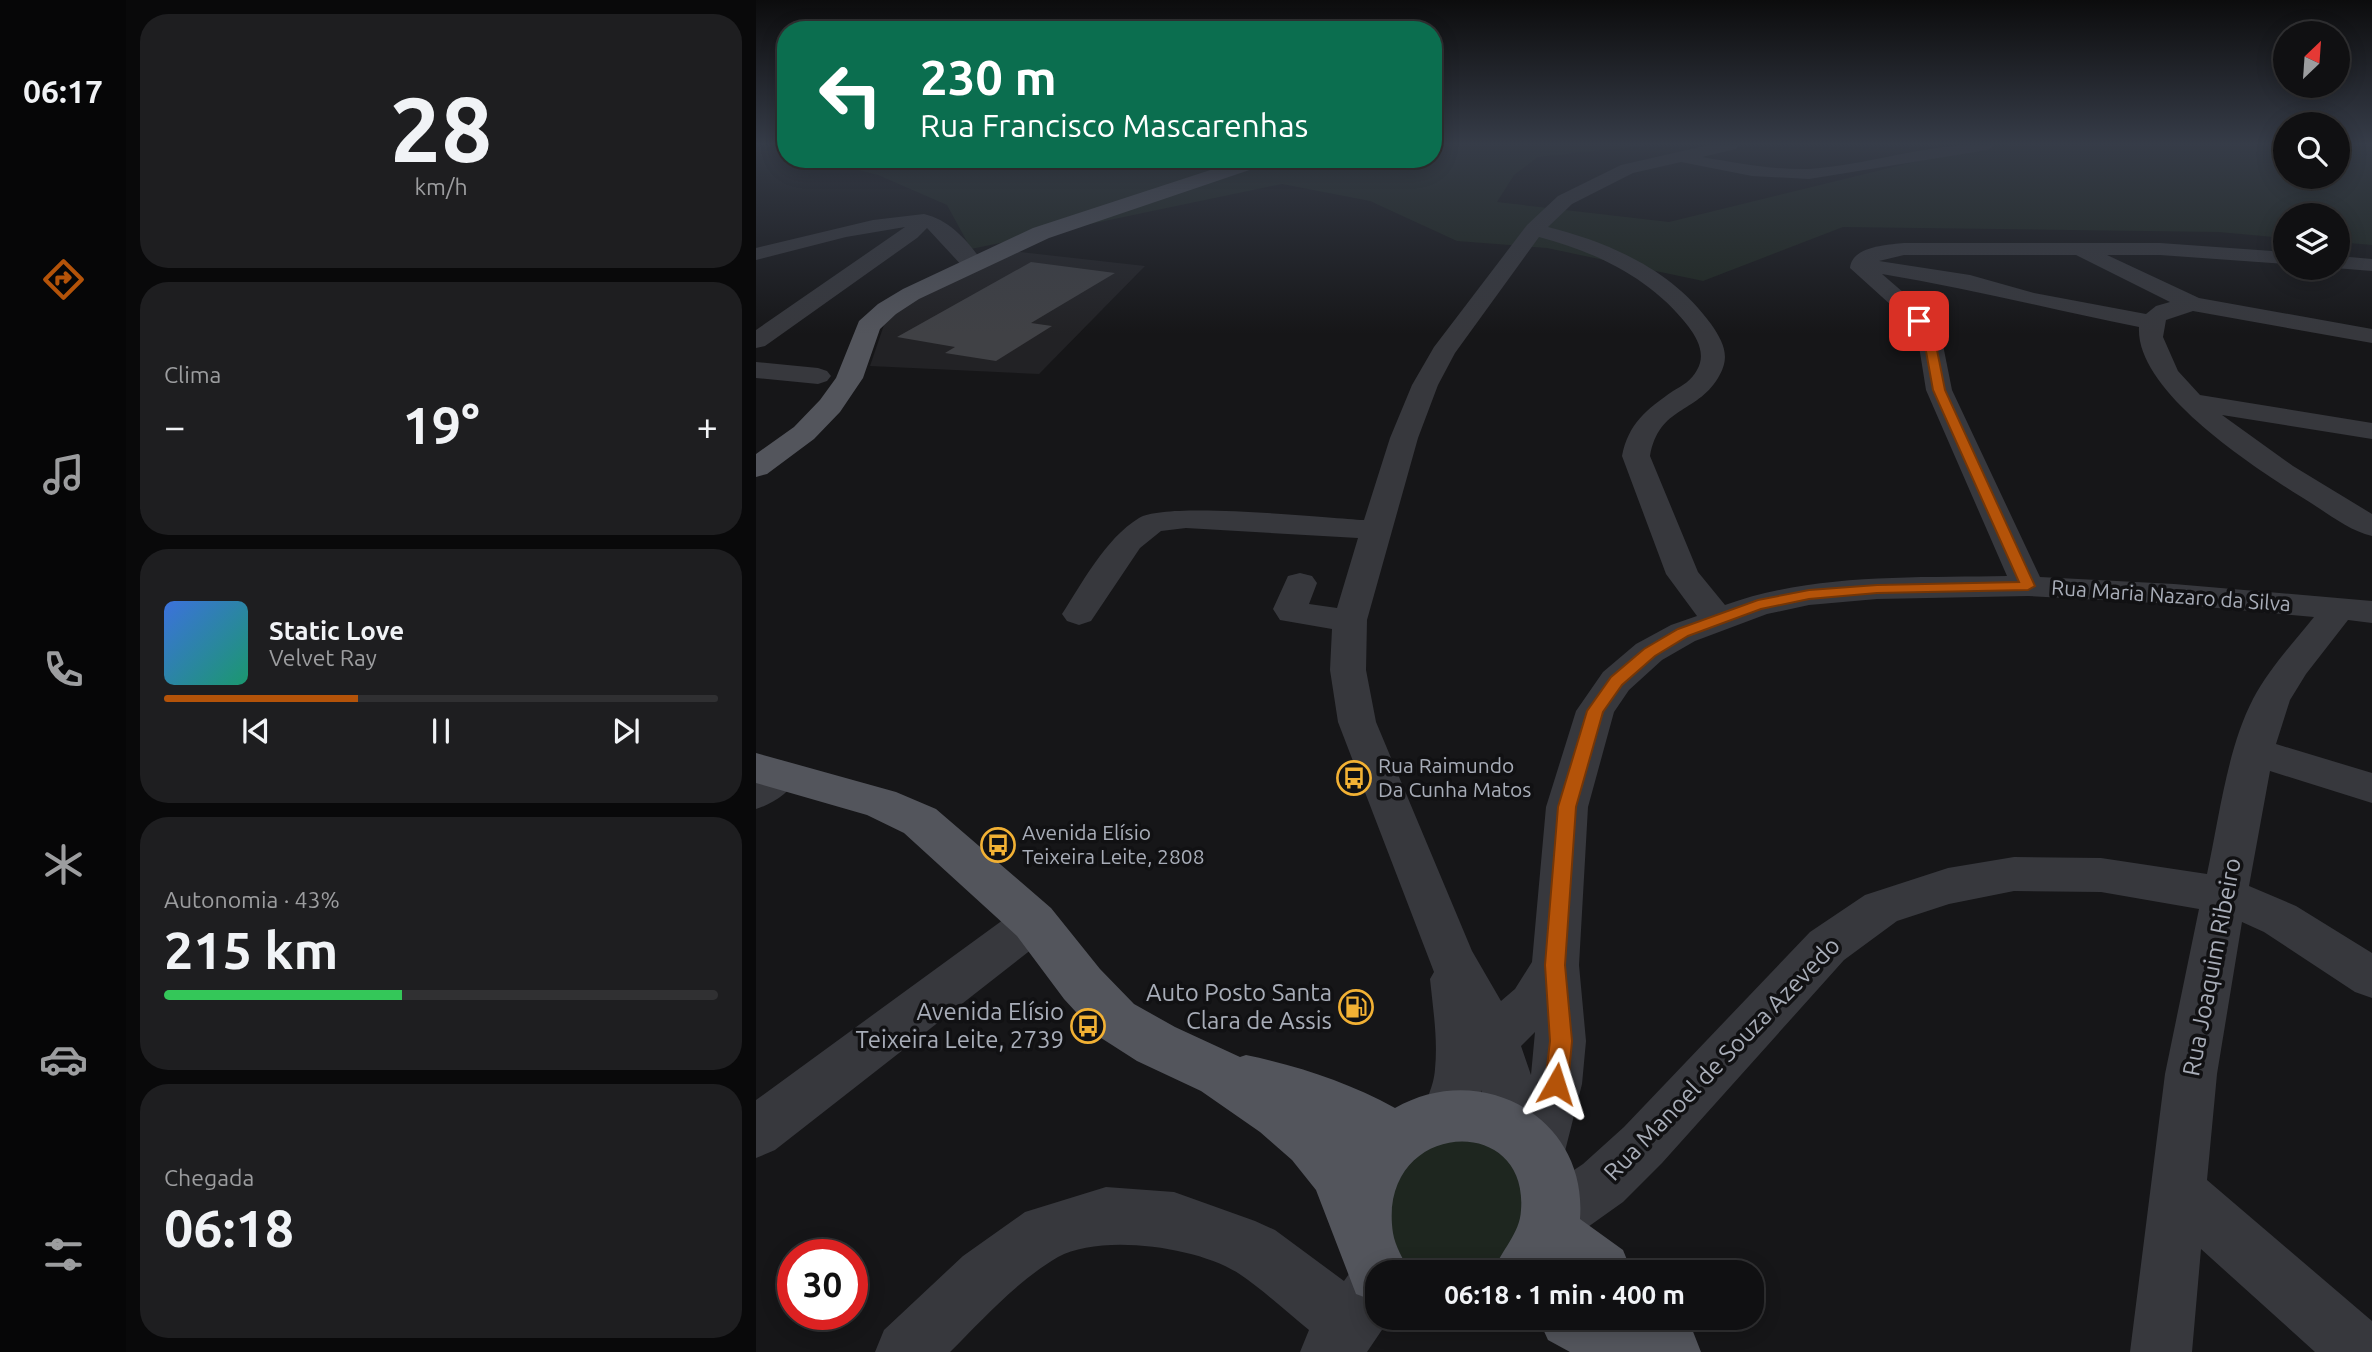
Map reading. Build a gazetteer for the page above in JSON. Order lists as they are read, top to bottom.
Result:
{
  "streets": {
    "street": ["Rua Maria Nazaro da Silva", "Rua Joaquim Ribeiro", "Rua Manoel de Souza Azevedo"]
  },
  "crossings": [
    ["Rua Maria Nazaro da Silva", "Rua Joaquim Ribeiro"],
    ["Rua Joaquim Ribeiro", "Rua Manoel de Souza Azevedo"]
  ],
  "places": {
    "bus stop": ["Rua Raimundo Da Cunha Matos", "Avenida Elísio Teixeira Leite, 2808", "Avenida Elísio Teixeira Leite, 2739"],
    "fuel station": ["Auto Posto Santa Clara de Assis"]
  },
  "north": "top right",
  "page": {
    "tabs": "06:17",
    "tile": [
      ["28", "km/h"],
      "Clima",
      ["Autonomia · 43%", "215 km"],
      ["Chegada", "06:18"]
    ],
    "turn": ["230 m", "Rua Francisco Mascarenhas"],
    "heat": ["−", "19°", "+"],
    "song": ["Static Love", "Velvet Ray"],
    "limit": "30",
    "trip": "06:18 · 1 min · 400 m"
  }
}
